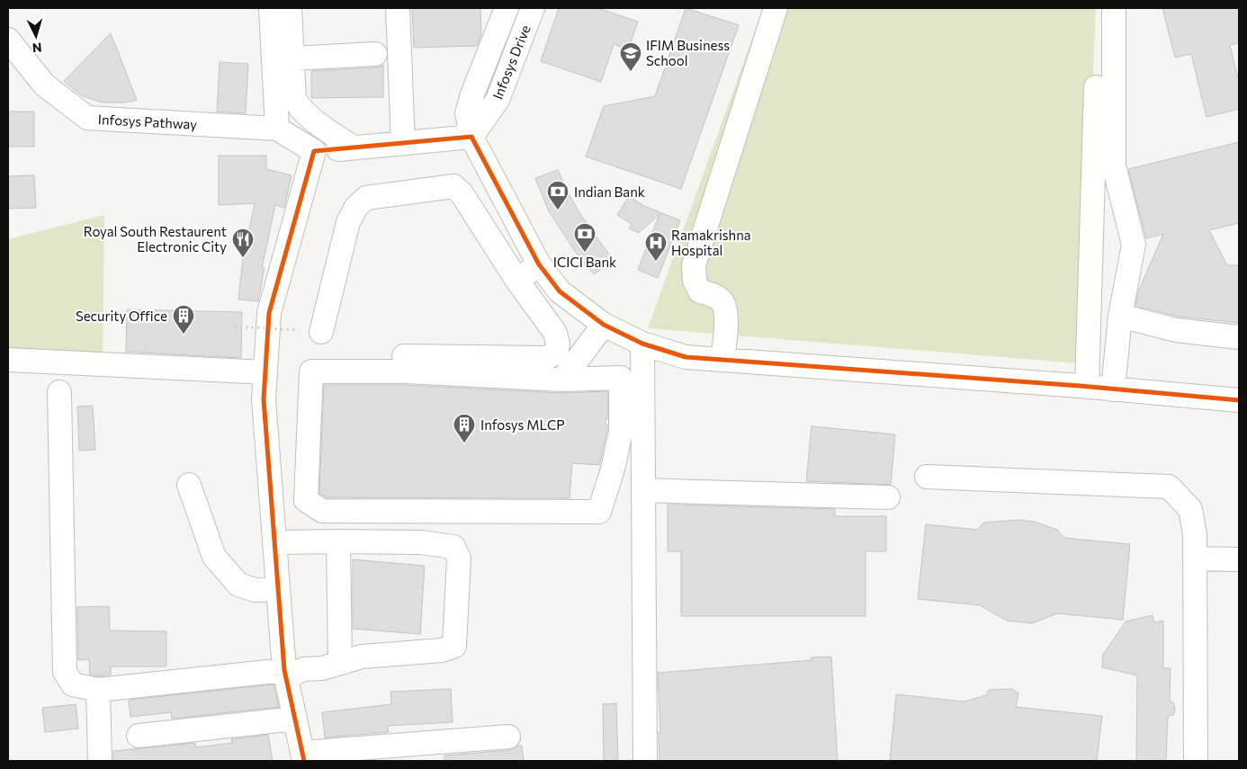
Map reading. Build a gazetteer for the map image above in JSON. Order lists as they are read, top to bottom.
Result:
{
  "streets": {
    "street": ["Infosys Drive", "Infosys Pathway"]
  },
  "places": {
    "school or university": ["IFIM Business School"],
    "bank": ["Indian Bank", "ICICI Bank"],
    "restaurant": ["Royal South Restaurent Electronic City"],
    "hospital": ["Ramakrishna Hospital"],
    "building": ["Security Office", "Infosys MLCP"]
  },
  "north": "bottom"
}
